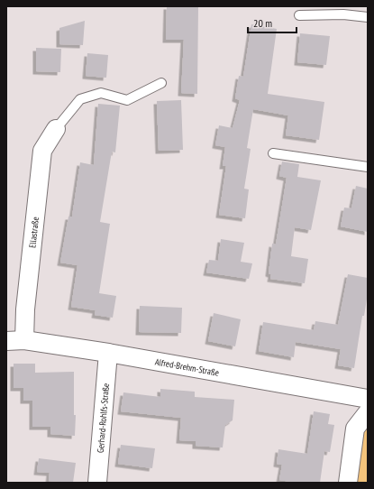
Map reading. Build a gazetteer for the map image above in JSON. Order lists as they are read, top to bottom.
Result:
{
  "streets": {
    "street": ["Ellastraße", "Alfred-Brehm-Straße", "Gerhard-Rohlfs-Straße"]
  },
  "crossings": [
    ["Ellastraße", "Alfred-Brehm-Straße"],
    ["Alfred-Brehm-Straße", "Gerhard-Rohlfs-Straße"]
  ],
  "scale_bar": "20 m"
}
